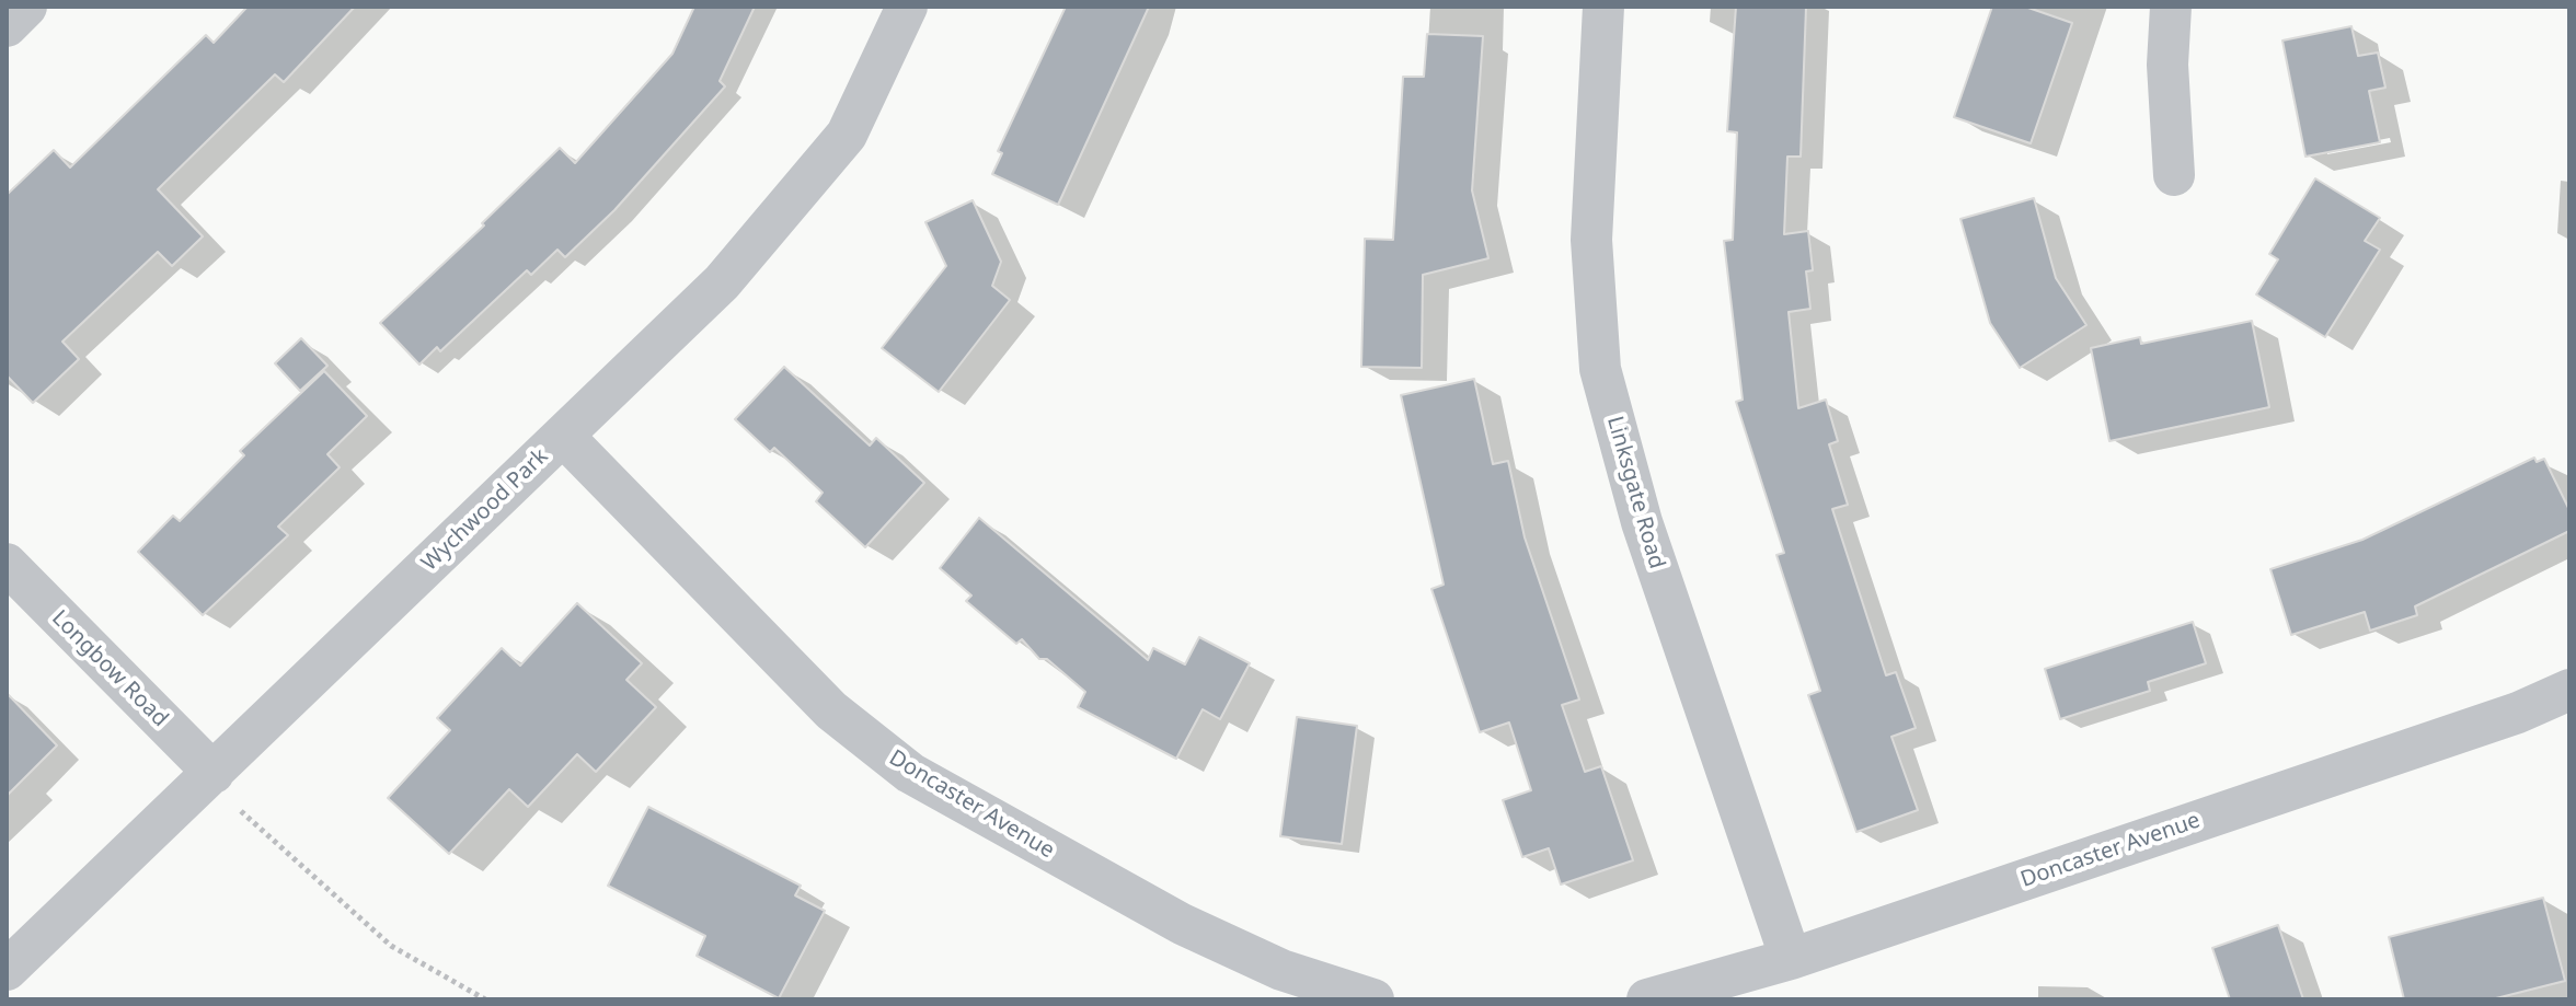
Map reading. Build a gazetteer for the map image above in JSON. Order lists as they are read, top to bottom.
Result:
{
  "streets": {
    "street": [
      "Linksgate Road",
      "Wychwood Park",
      "Longbow Road",
      "Doncaster Avenue"
    ]
  },
  "crossings": [
    ["Linksgate Road", "Doncaster Avenue"],
    ["Wychwood Park", "Longbow Road"],
    ["Wychwood Park", "Doncaster Avenue"]
  ]
}
